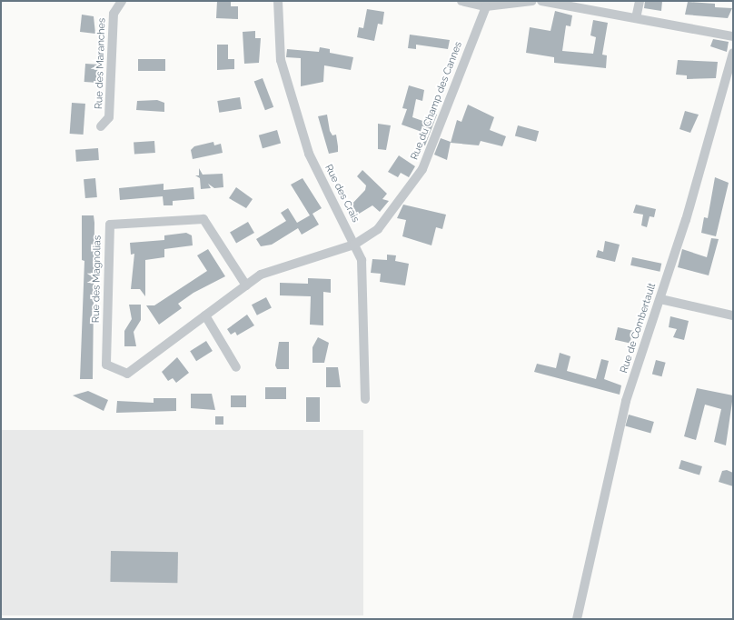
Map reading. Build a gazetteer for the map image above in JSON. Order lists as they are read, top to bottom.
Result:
{
  "streets": {
    "street": [
      "Rue des Maranches",
      "Rue du Champ des Cannes",
      "Rue des Crais",
      "Rue des Magnolias",
      "Rue de Combertault"
    ]
  },
  "crossings": [
    ["Rue du Champ des Cannes", "Rue des Crais"],
    ["Rue du Champ des Cannes", "Rue des Magnolias"],
    ["Rue des Crais", "Rue des Magnolias"]
  ]
}
